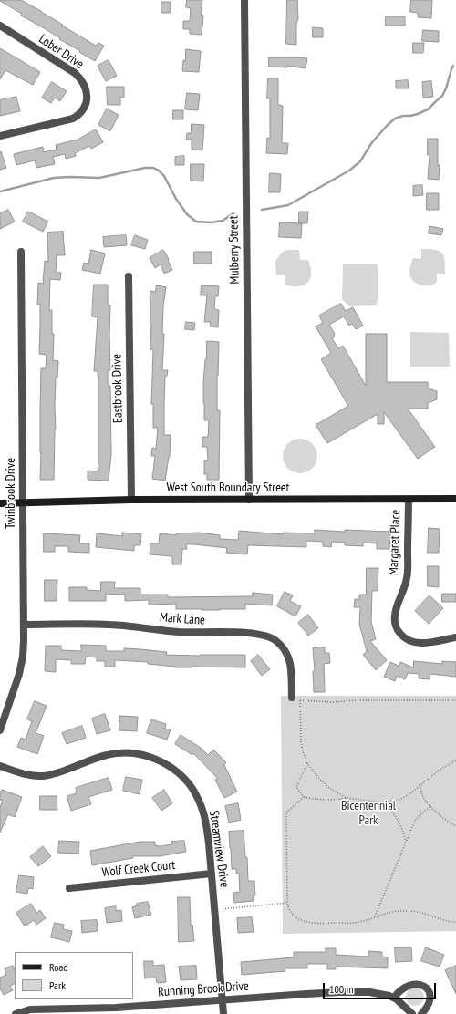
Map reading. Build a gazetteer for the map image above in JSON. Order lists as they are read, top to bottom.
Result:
{
  "streets": {
    "street": [
      "Lober Drive",
      "Mulberry Street",
      "Eastbrook Drive",
      "West South Boundary Street",
      "Twinbrook Drive",
      "Margaret Place",
      "Mark Lane",
      "Streamview Drive",
      "Wolf Creek Court",
      "Running Brook Drive"
    ]
  },
  "crossings": [
    ["Mulberry Street", "West South Boundary Street"],
    ["Eastbrook Drive", "West South Boundary Street"],
    ["West South Boundary Street", "Twinbrook Drive"],
    ["West South Boundary Street", "Margaret Place"],
    ["Twinbrook Drive", "Mark Lane"],
    ["Streamview Drive", "Wolf Creek Court"],
    ["Streamview Drive", "Running Brook Drive"]
  ],
  "parks": ["Bicentennial Park"],
  "legend": ["Road", "Park"],
  "scale_bar": "100 m"
}
